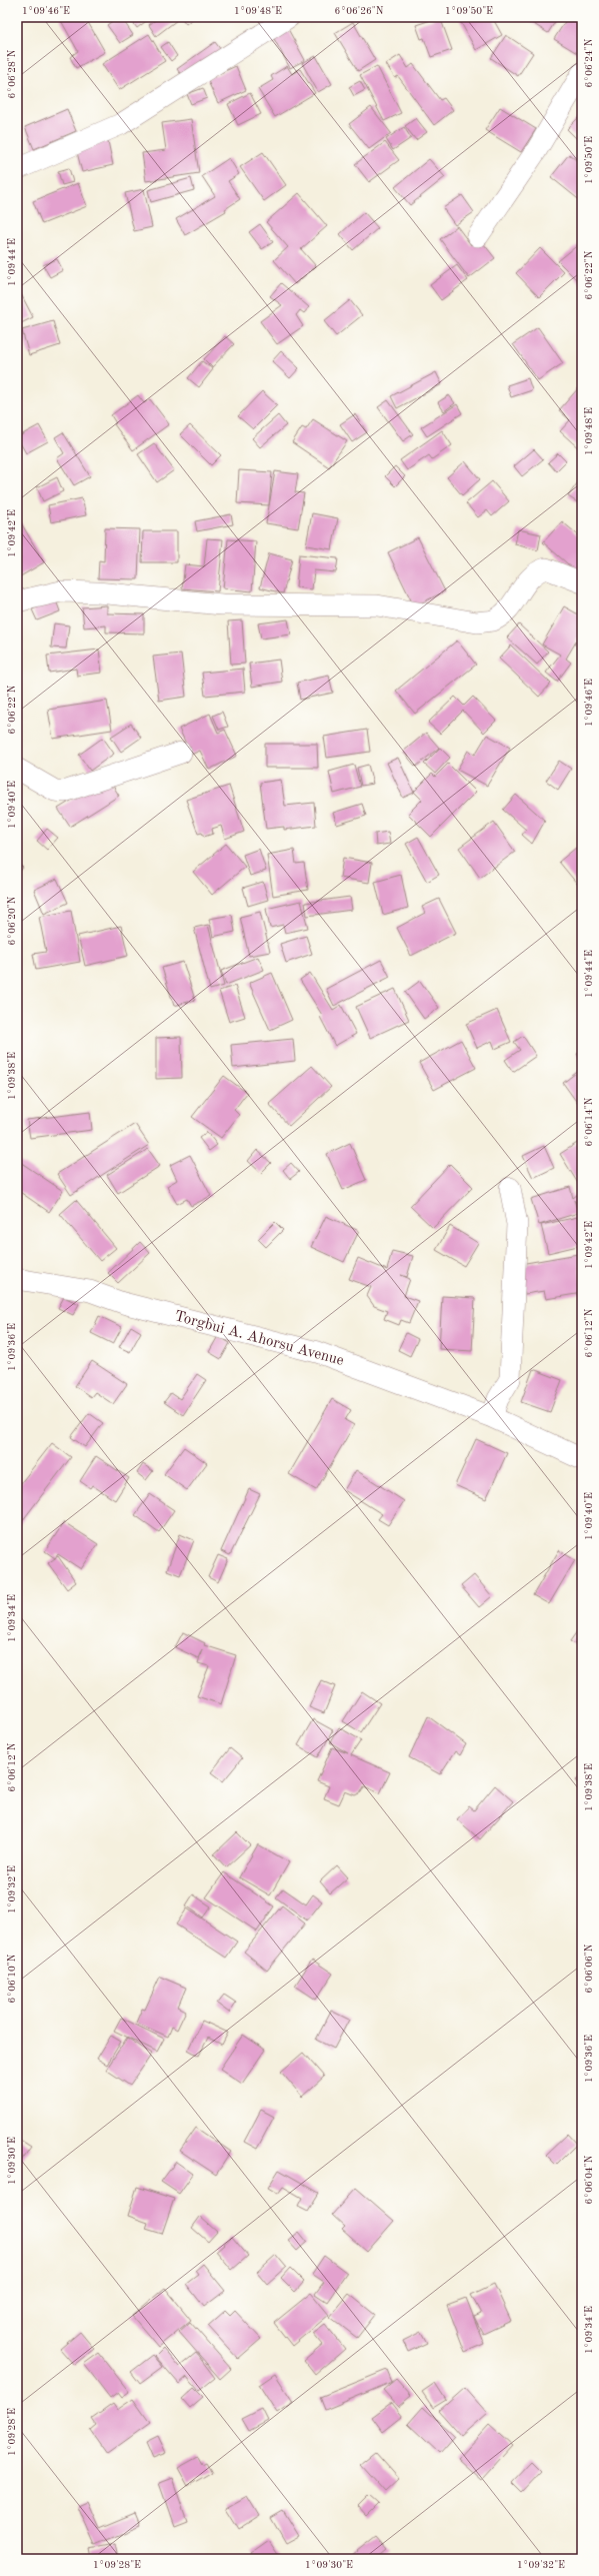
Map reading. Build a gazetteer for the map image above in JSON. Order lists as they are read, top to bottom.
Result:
{
  "streets": {
    "street": ["Torgbui A. Ahorsu Avenue"]
  },
  "coordinates": [
    "1°09'46\"E",
    "1°09'48\"E",
    "6°06'26\"N",
    "1°09'50\"E",
    "6°06'24\"N",
    "6°06'28\"N",
    "1°09'44\"E",
    "6°06'22\"N",
    "1°09'42\"E",
    "1°09'40\"E",
    "6°06'20\"N",
    "1°09'38\"E",
    "6°06'14\"N",
    "6°06'12\"N",
    "1°09'36\"E",
    "1°09'34\"E",
    "1°09'32\"E",
    "6°06'06\"N",
    "6°06'10\"N",
    "1°09'30\"E",
    "6°06'04\"N",
    "1°09'28\"E"
  ]
}
